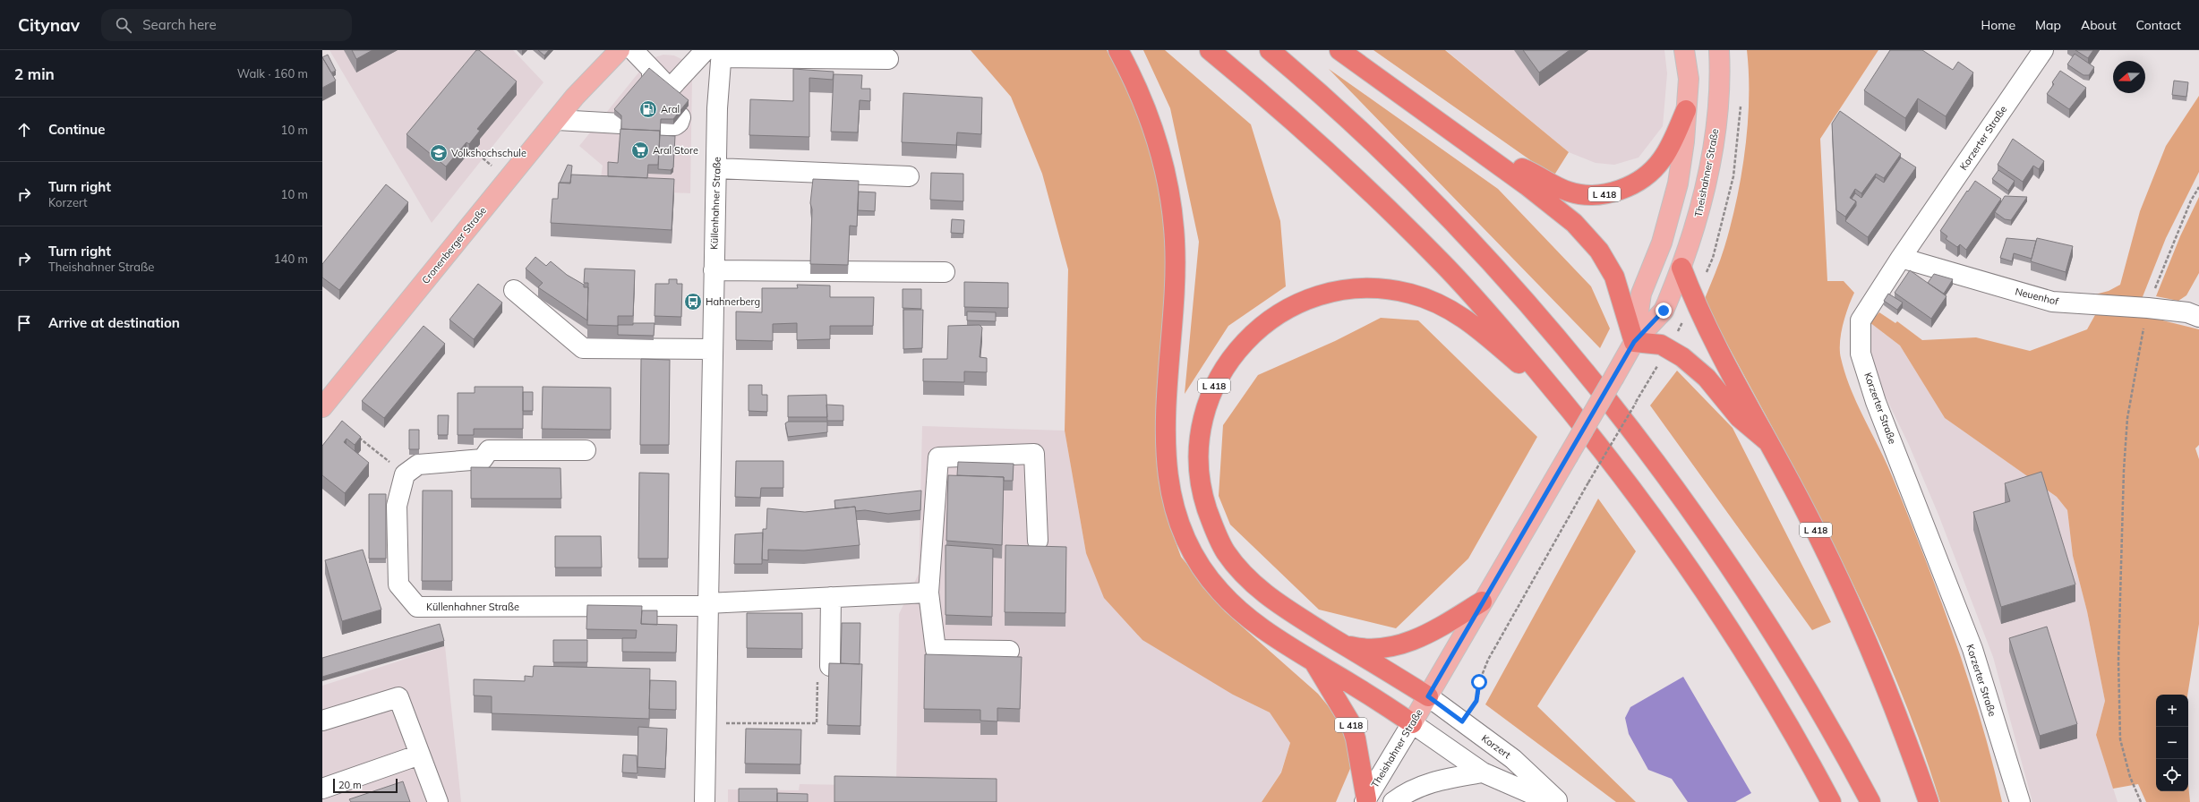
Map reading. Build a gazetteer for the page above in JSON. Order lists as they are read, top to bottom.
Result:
{
  "streets": {
    "highway": ["L 418"],
    "main road": ["Theishahner Straße", "Cronenberger Straße"],
    "street": [
      "Korzerter Straße",
      "Küllenhahner Straße",
      "Neuenhof",
      "Korzert"
    ]
  },
  "crossings": [
    ["Korzerter Straße", "Neuenhof"],
    ["Theishahner Straße", "L 418"],
    ["Theishahner Straße", "Korzert"],
    ["L 418", "Korzert"]
  ],
  "places": {
    "fuel station": ["Aral"],
    "supermarket": ["Aral Store"],
    "school or university": ["Volkshochschule"],
    "bus stop": ["Hahnerberg"]
  },
  "scale_bar": "20 m",
  "north": "left",
  "page": {
    "header": "Citynav",
    "search": "Search here",
    "nav": [
      "Home",
      "Map",
      "About",
      "Contact"
    ],
    "heading": ["2 min", "Walk · 160 m"],
    "list": [
      ["Continue", "10 m"],
      ["Turn right", "Korzert", "10 m"],
      ["Turn right", "Theishahner Straße", "140 m"],
      "Arrive at destination"
    ],
    "map_buttons": ["+", "−"],
    "scale": "20 m"
  }
}
